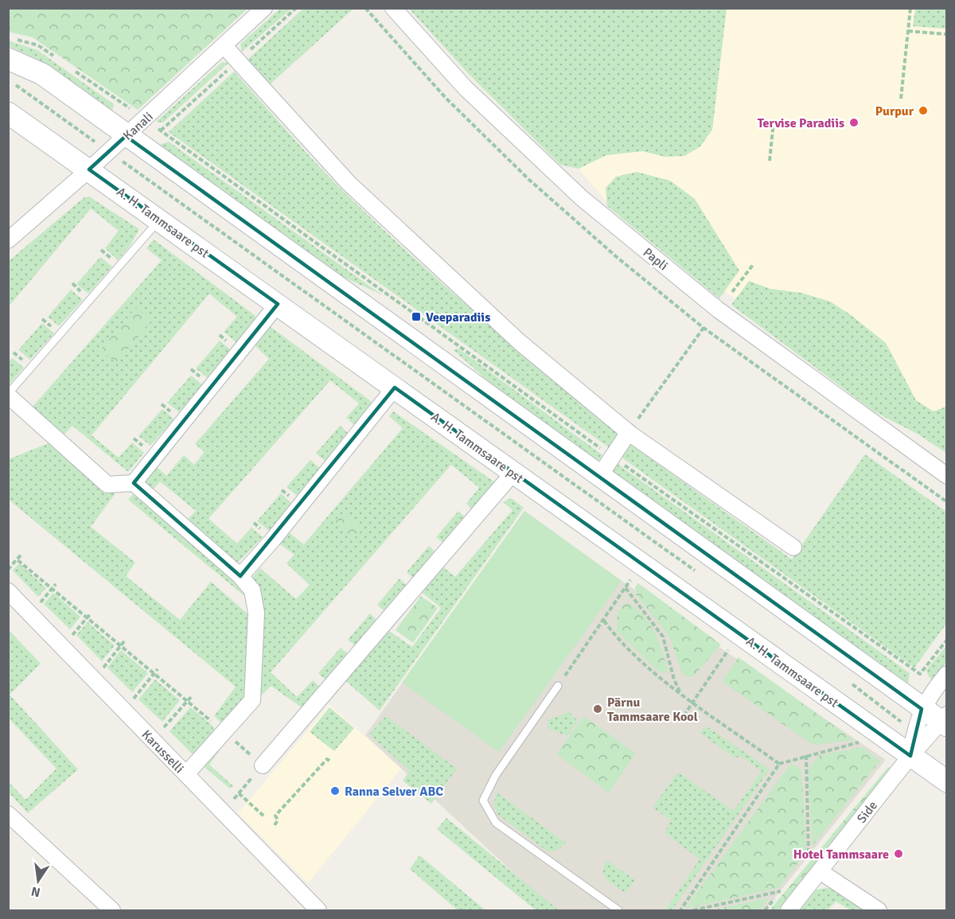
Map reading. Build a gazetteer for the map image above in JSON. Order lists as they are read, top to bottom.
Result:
{
  "streets": {
    "street": [
      "Kanali",
      "A. H. Tammsaare pst",
      "Papli",
      "Karusselli",
      "Side"
    ]
  },
  "crossings": [
    ["Kanali", "A. H. Tammsaare pst"],
    ["A. H. Tammsaare pst", "Side"]
  ],
  "places": {
    "other": [
      "Purpur",
      "Tervise Paradiis",
      "Pärnu Tammsaare Kool",
      "Ranna Selver ABC",
      "Hotel Tammsaare"
    ],
    "transit": ["Veeparadiis"]
  },
  "north": "bottom"
}
